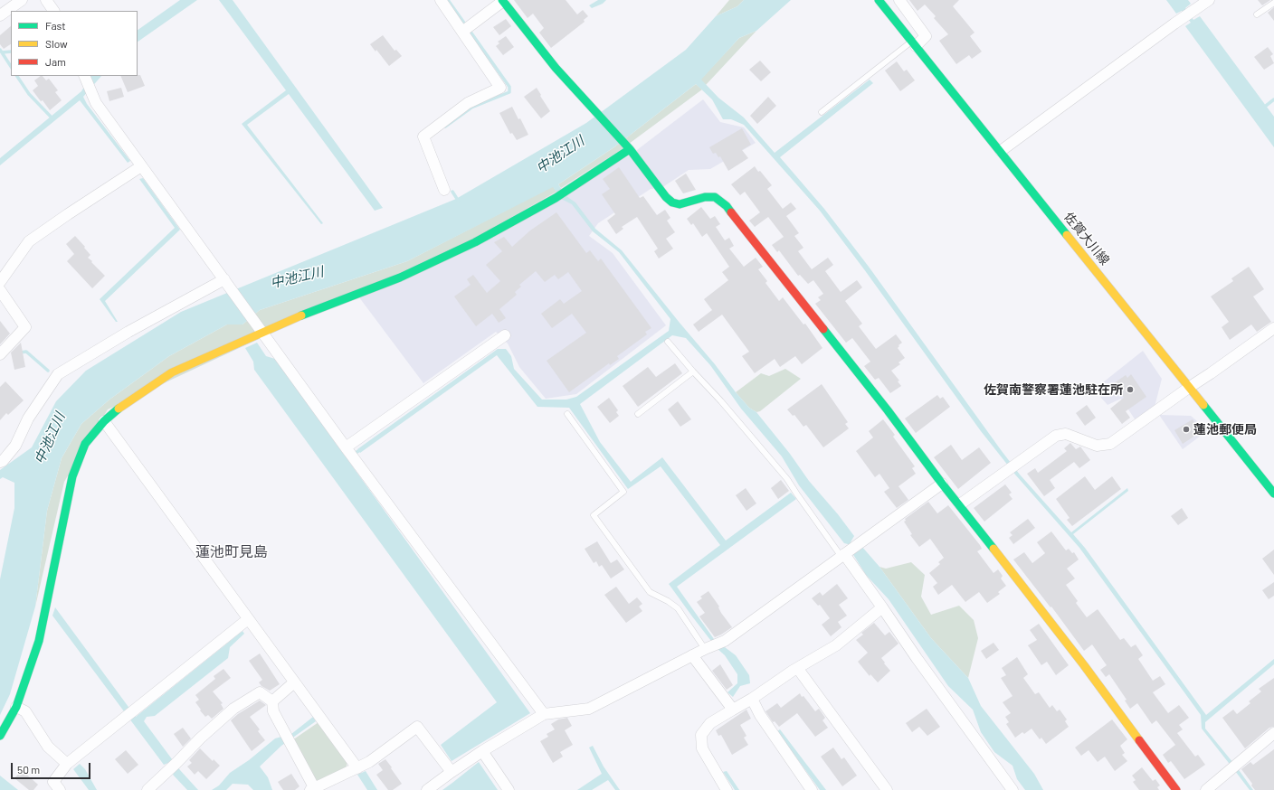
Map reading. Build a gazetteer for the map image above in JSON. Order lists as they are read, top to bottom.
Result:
{
  "streets": {
    "street": ["佐賀大川線"]
  },
  "districts": ["蓮池町見島"],
  "water": ["中池江川"],
  "places": ["佐賀南警察署蓮池駐在所", "蓮池郵便局"],
  "legend": ["Fast", "Slow", "Jam"],
  "scale_bar": "50 m"
}
